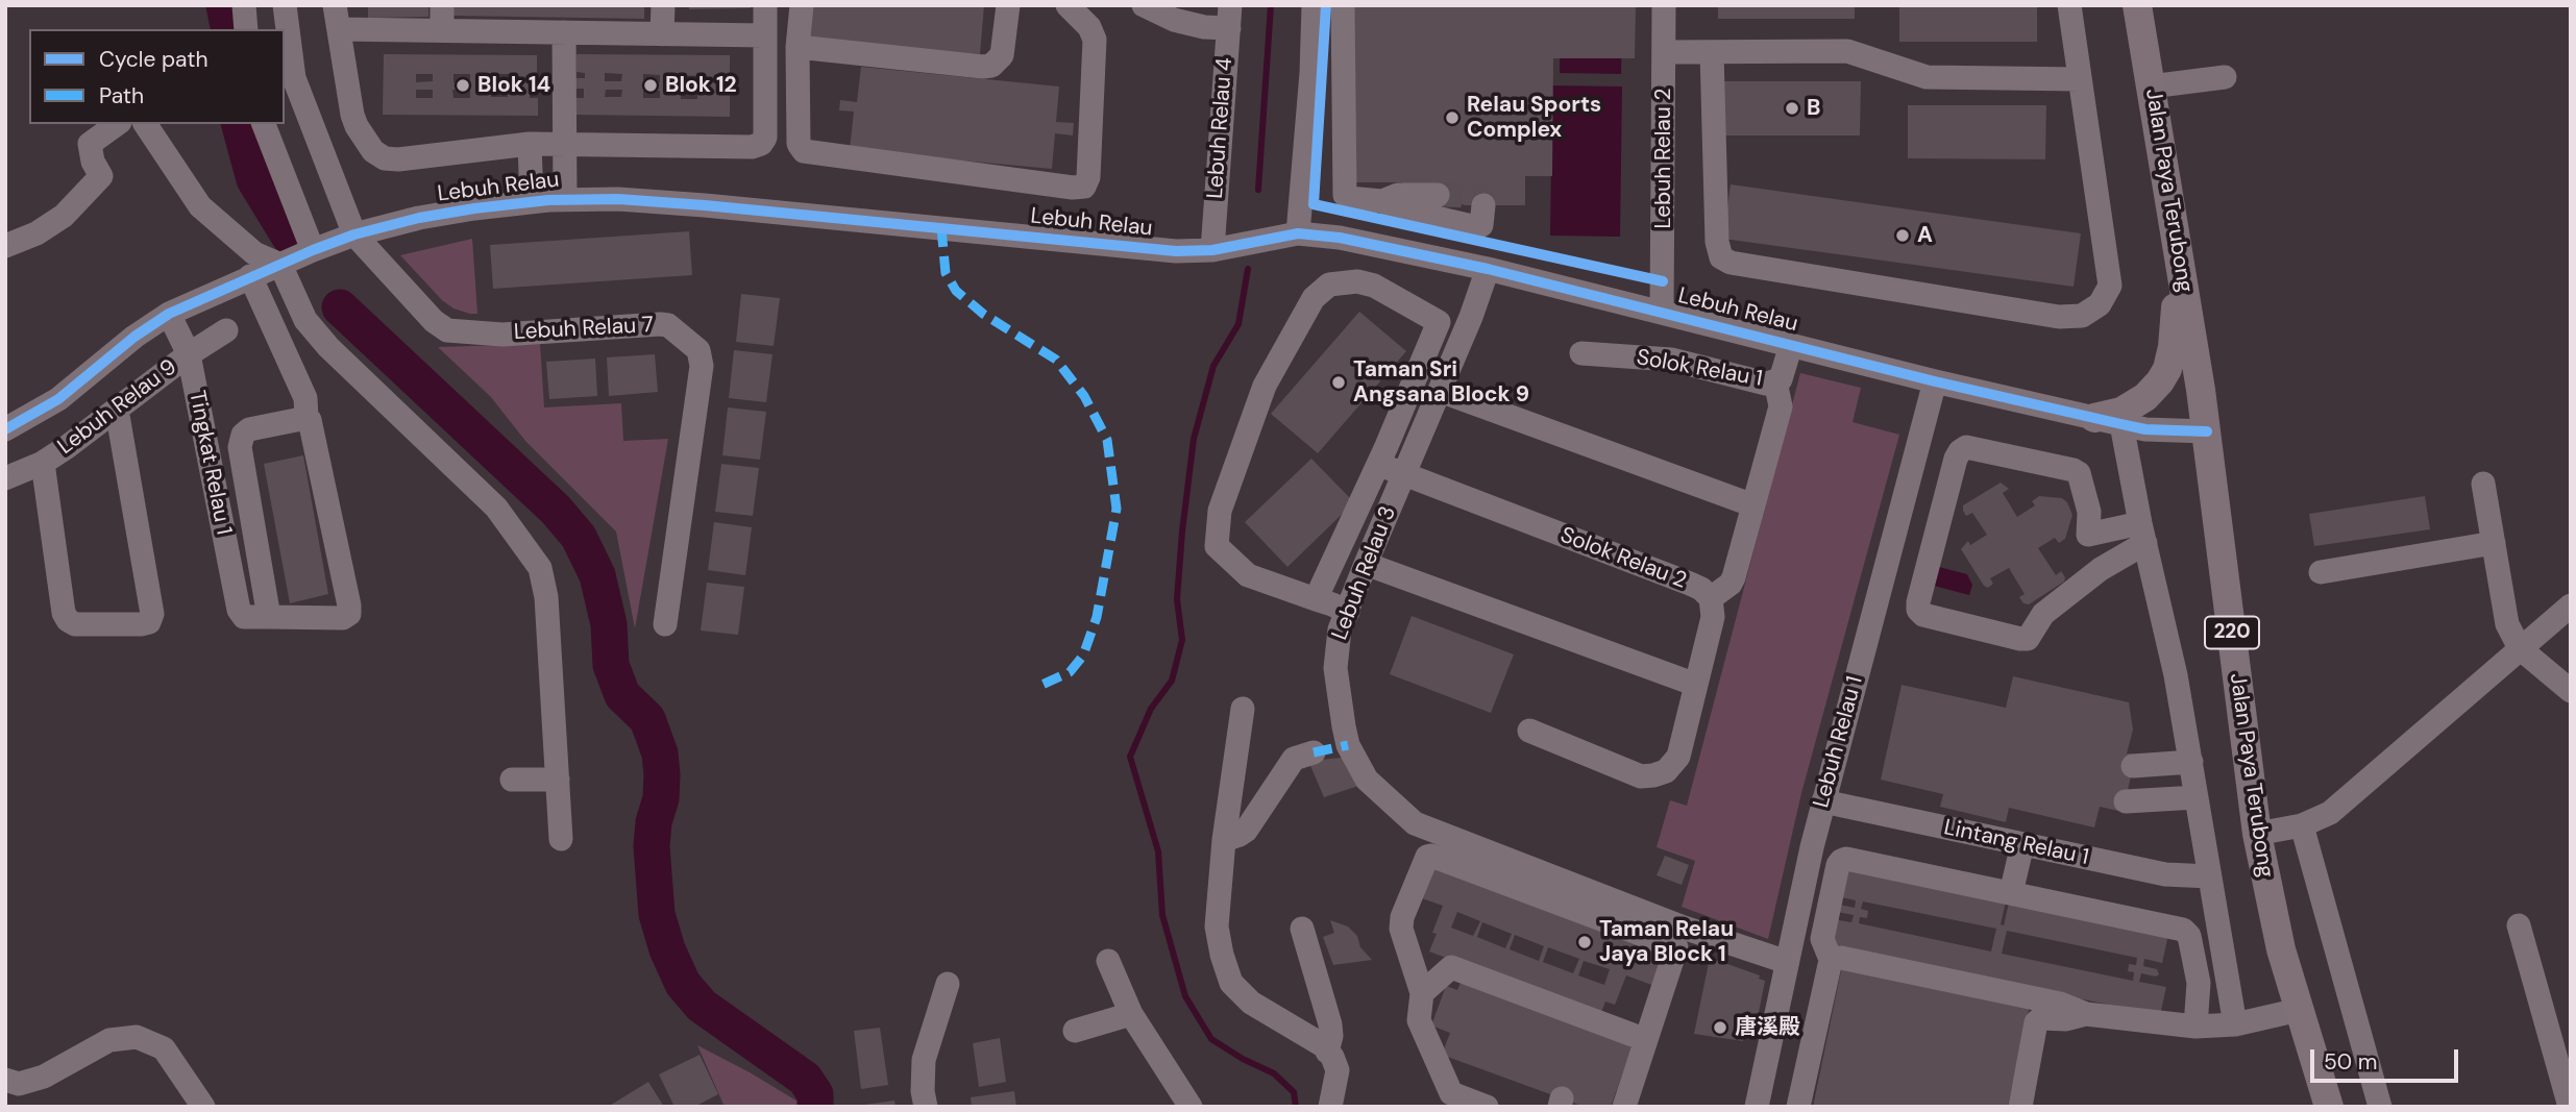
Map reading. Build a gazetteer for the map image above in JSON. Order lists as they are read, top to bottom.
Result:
{
  "streets": {
    "main road": ["Jalan Paya Terubong", "220"],
    "street": [
      "Lebuh Relau 4",
      "Lebuh Relau 2",
      "Lebuh Relau",
      "Lebuh Relau 7",
      "Solok Relau 1",
      "Lebuh Relau 9",
      "Tingkat Relau 1",
      "Solok Relau 2",
      "Lebuh Relau 3",
      "Lebuh Relau 1",
      "Lintang Relau 1"
    ]
  },
  "crossings": [
    ["Lebuh Relau 4", "Lebuh Relau"],
    ["Lebuh Relau 2", "Lebuh Relau"],
    ["Lebuh Relau", "Jalan Paya Terubong"],
    ["Lebuh Relau", "Lebuh Relau 7"],
    ["Lebuh Relau", "Solok Relau 1"],
    ["Lebuh Relau", "Tingkat Relau 1"],
    ["Lebuh Relau", "Lebuh Relau 3"],
    ["Lebuh Relau", "Lebuh Relau 1"],
    ["Lebuh Relau 9", "Tingkat Relau 1"],
    ["Solok Relau 2", "Lebuh Relau 3"],
    ["Lebuh Relau 3", "Lebuh Relau 1"],
    ["Lebuh Relau 1", "Lintang Relau 1"]
  ],
  "places": [
    "Blok 14",
    "Blok 12",
    "B",
    "Relau Sports Complex",
    "A",
    "Taman Sri Angsana Block 9",
    "Taman Relau Jaya Block 1",
    "唐溪殿"
  ],
  "legend": ["Cycle path", "Path"],
  "scale_bar": "50 m"
}
